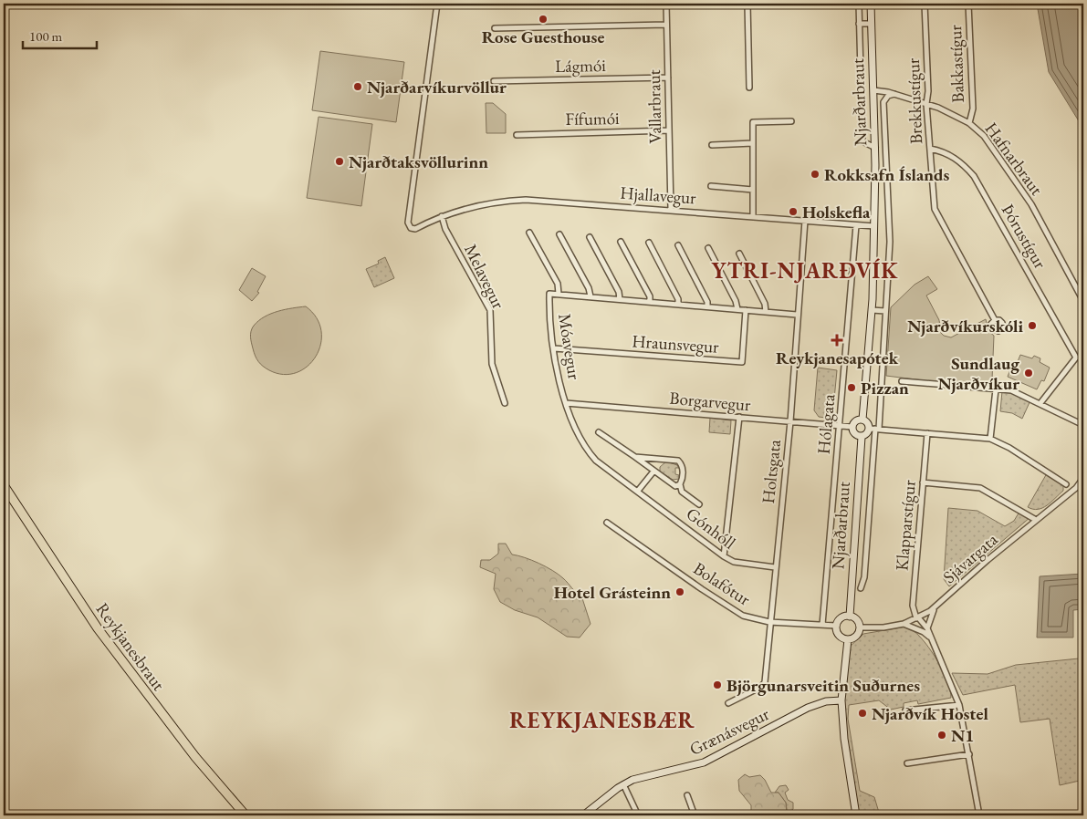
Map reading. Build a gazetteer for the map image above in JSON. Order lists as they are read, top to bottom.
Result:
{
  "streets": {
    "highway": ["Reykjanesbraut"],
    "main road": ["Njarðarbraut", "Grænásvegur"],
    "street": [
      "Bakkastígur",
      "Lágmói",
      "Brekkustígur",
      "Vallarbraut",
      "Fífumói",
      "Hafnarbraut",
      "Hjallavegur",
      "Þórustígur",
      "Melavegur",
      "Hraunsvegur",
      "Móavegur",
      "Borgarvegur",
      "Hólagata",
      "Holtsgata",
      "Klapparstígur",
      "Gónhóll",
      "Sjávargata",
      "Bolafótur"
    ]
  },
  "crossings": [
    ["Bakkastígur", "Hafnarbraut"],
    ["Lágmói", "Vallarbraut"],
    ["Brekkustígur", "Hafnarbraut"],
    ["Brekkustígur", "Þórustígur"],
    ["Njarðarbraut", "Hafnarbraut"],
    ["Njarðarbraut", "Hjallavegur"],
    ["Njarðarbraut", "Sjávargata"],
    ["Njarðarbraut", "Bolafótur"],
    ["Vallarbraut", "Fífumói"],
    ["Vallarbraut", "Hjallavegur"],
    ["Hjallavegur", "Melavegur"],
    ["Hjallavegur", "Hólagata"],
    ["Hjallavegur", "Holtsgata"],
    ["Hraunsvegur", "Móavegur"],
    ["Móavegur", "Borgarvegur"],
    ["Móavegur", "Gónhóll"],
    ["Borgarvegur", "Hólagata"],
    ["Borgarvegur", "Holtsgata"],
    ["Borgarvegur", "Gónhóll"],
    ["Hólagata", "Bolafótur"],
    ["Holtsgata", "Gónhóll"],
    ["Holtsgata", "Bolafótur"],
    ["Klapparstígur", "Sjávargata"],
    ["Sjávargata", "Bolafótur"]
  ],
  "districts": ["YTRI-NJARÐVÍK", "REYKJANESBÆR"],
  "places": {
    "other": [
      "Rose Guesthouse",
      "Njarðarvíkurvöllur",
      "Njarðtaksvöllurinn",
      "Rokksafn Íslands",
      "Holskefla",
      "Njarðvíkurskóli",
      "Sundlaug Njarðvíkur",
      "Pizzan",
      "Hotel Grásteinn",
      "Björgunarsveitin Suðurnes",
      "Njarðvík Hostel",
      "N1"
    ],
    "health": ["Reykjanesapótek"]
  },
  "scale_bar": "100 m"
}
